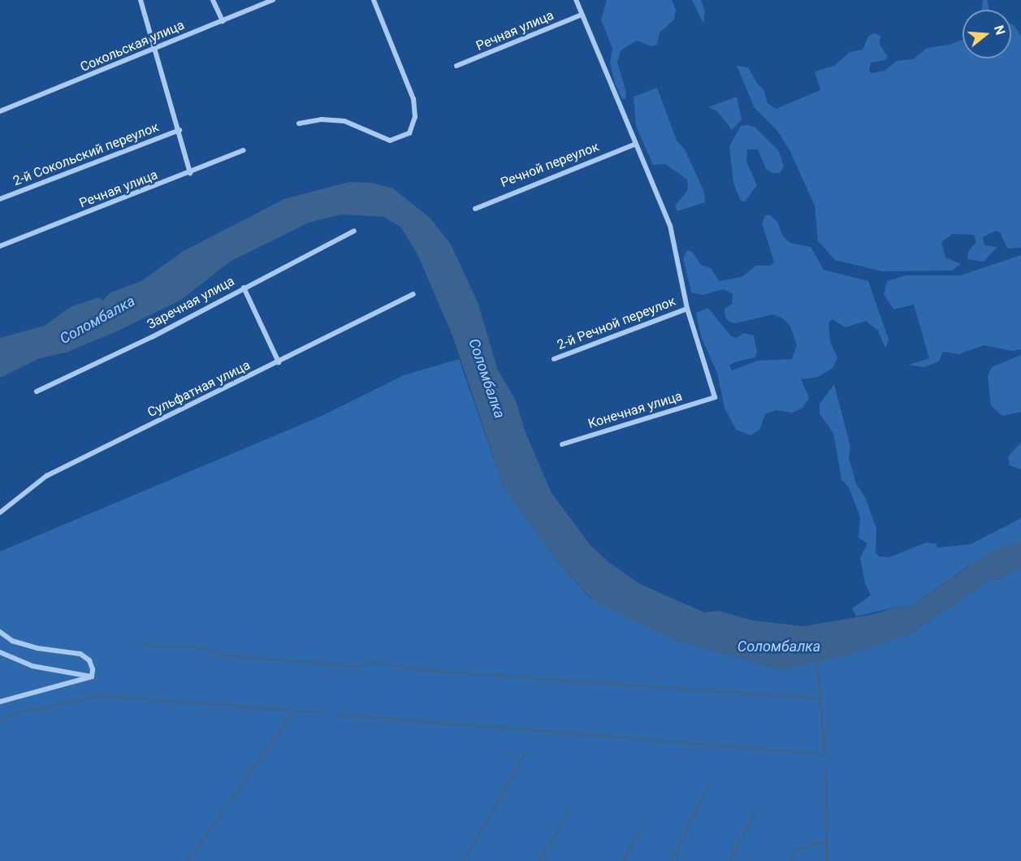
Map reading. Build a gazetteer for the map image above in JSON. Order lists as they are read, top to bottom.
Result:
{
  "streets": {
    "street": [
      "Речная улица",
      "Сокольская улица",
      "2-й Сокольский переулок",
      "Речной переулок",
      "Заречная улица",
      "2-й Речной переулок",
      "Сульфатная улица",
      "Конечная улица"
    ]
  },
  "crossings": [
    ["2-й Речной переулок", "Конечная улица"]
  ],
  "water": ["Соломбалка"],
  "north": "right"
}
